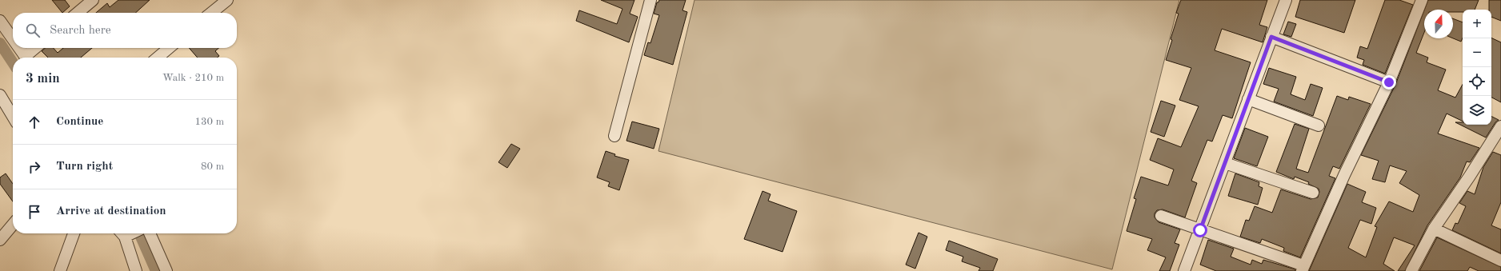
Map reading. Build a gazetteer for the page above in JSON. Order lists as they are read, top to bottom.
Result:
{
  "north": "top",
  "page": {
    "map_buttons": ["+", "−"],
    "search": "Search here",
    "heading": ["3 min", "Walk · 210 m"],
    "list": [
      ["Continue", "130 m"],
      ["Turn right", "80 m"],
      "Arrive at destination"
    ]
  }
}
